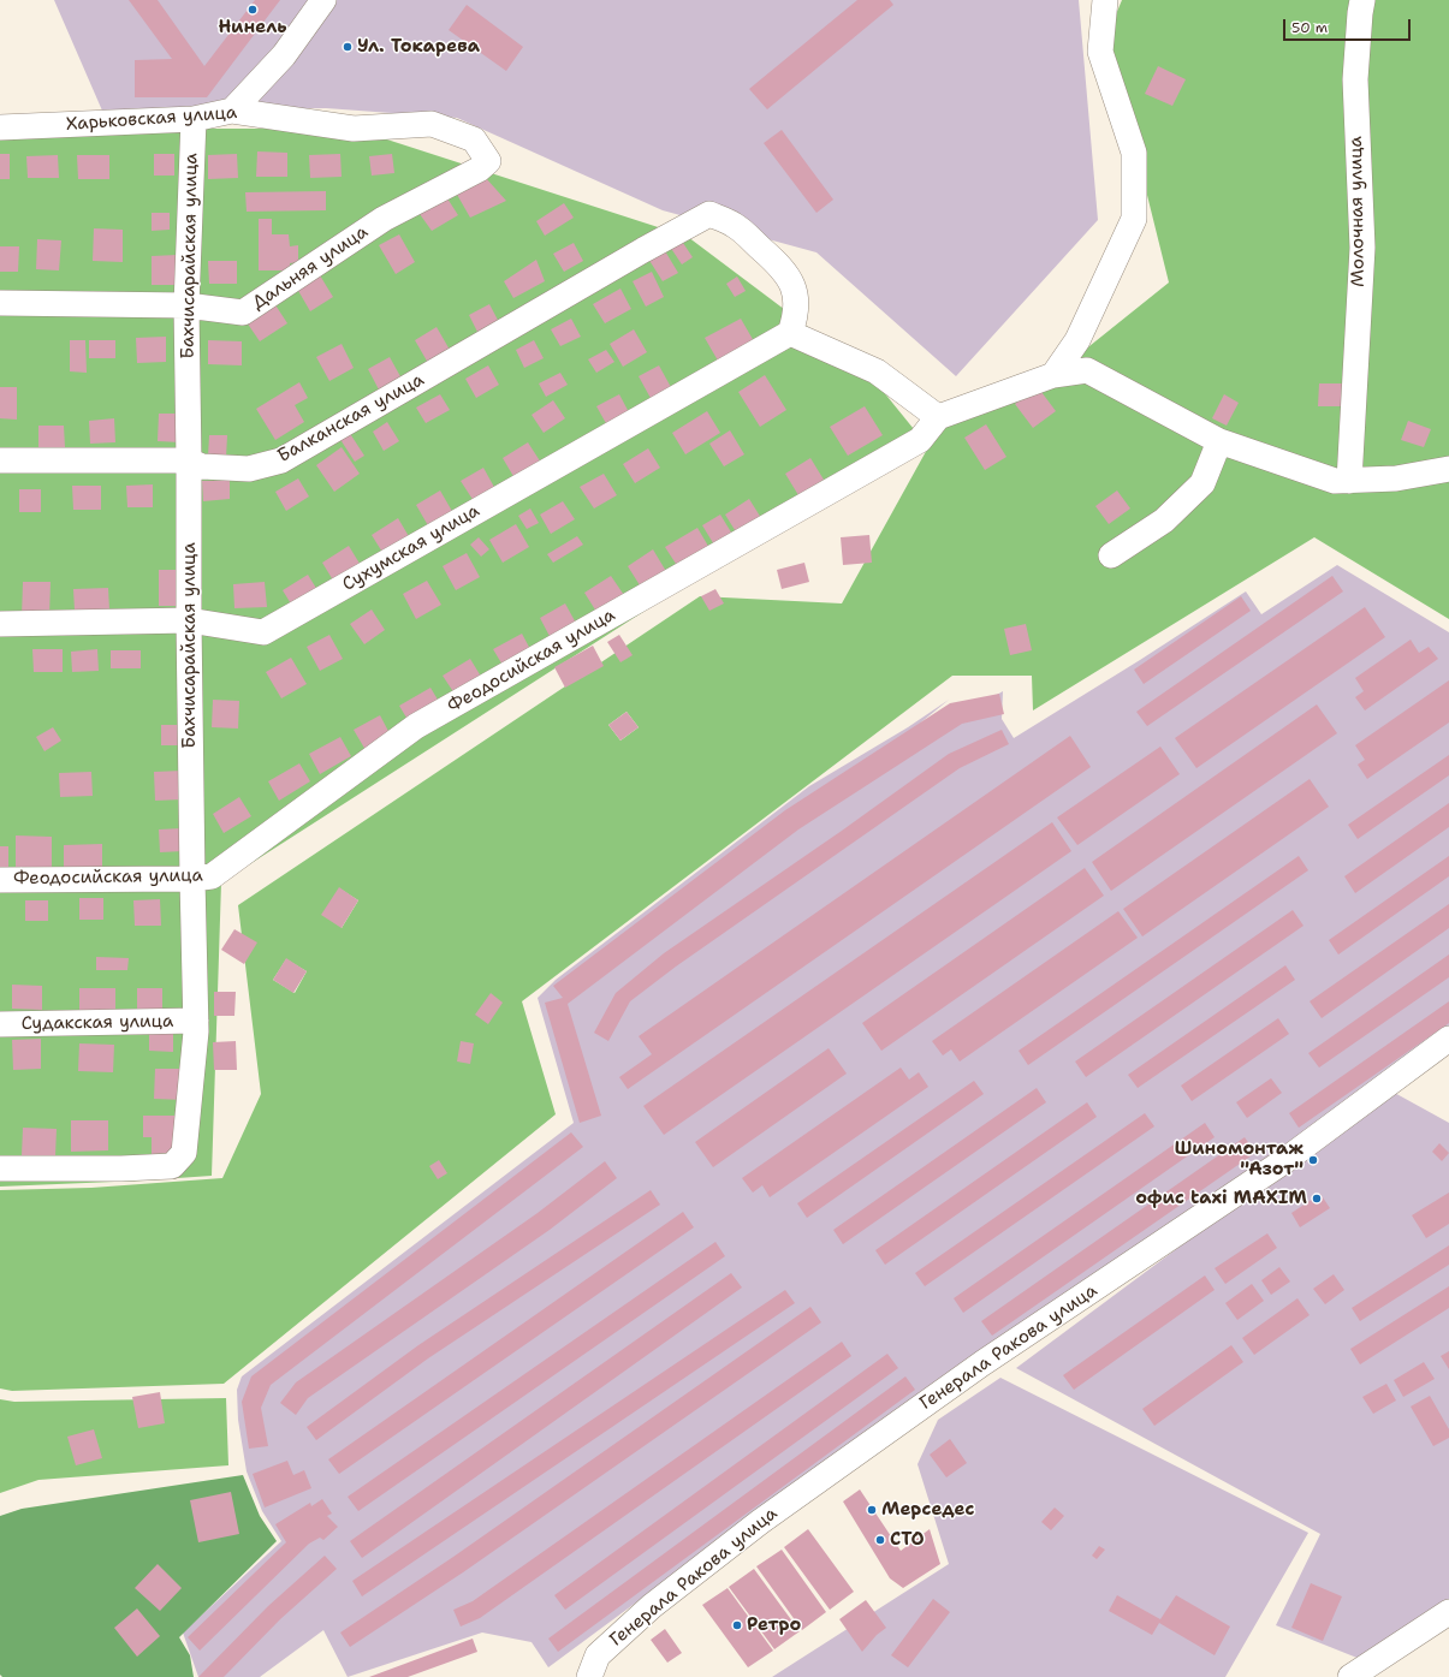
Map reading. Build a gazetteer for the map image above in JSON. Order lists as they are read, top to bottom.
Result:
{
  "streets": {
    "street": [
      "Харьковская улица",
      "Молочная улица",
      "Бахчисарайская улица",
      "Дальняя улица",
      "Балканская улица",
      "Сухумская улица",
      "Феодосийская улица",
      "Судакская улица",
      "Генерала Ракова улица"
    ]
  },
  "crossings": [
    ["Харьковская улица", "Бахчисарайская улица"],
    ["Харьковская улица", "Дальняя улица"],
    ["Бахчисарайская улица", "Дальняя улица"],
    ["Бахчисарайская улица", "Балканская улица"],
    ["Бахчисарайская улица", "Сухумская улица"],
    ["Бахчисарайская улица", "Феодосийская улица"],
    ["Бахчисарайская улица", "Судакская улица"],
    ["Балканская улица", "Сухумская улица"]
  ],
  "places": [
    "Нинель",
    "Ул. Токарева",
    "Шиномонтаж \"Азот\"",
    "офис taxi MAXIM",
    "Мерседес",
    "СТО",
    "Ретро"
  ],
  "scale_bar": "50 m"
}
